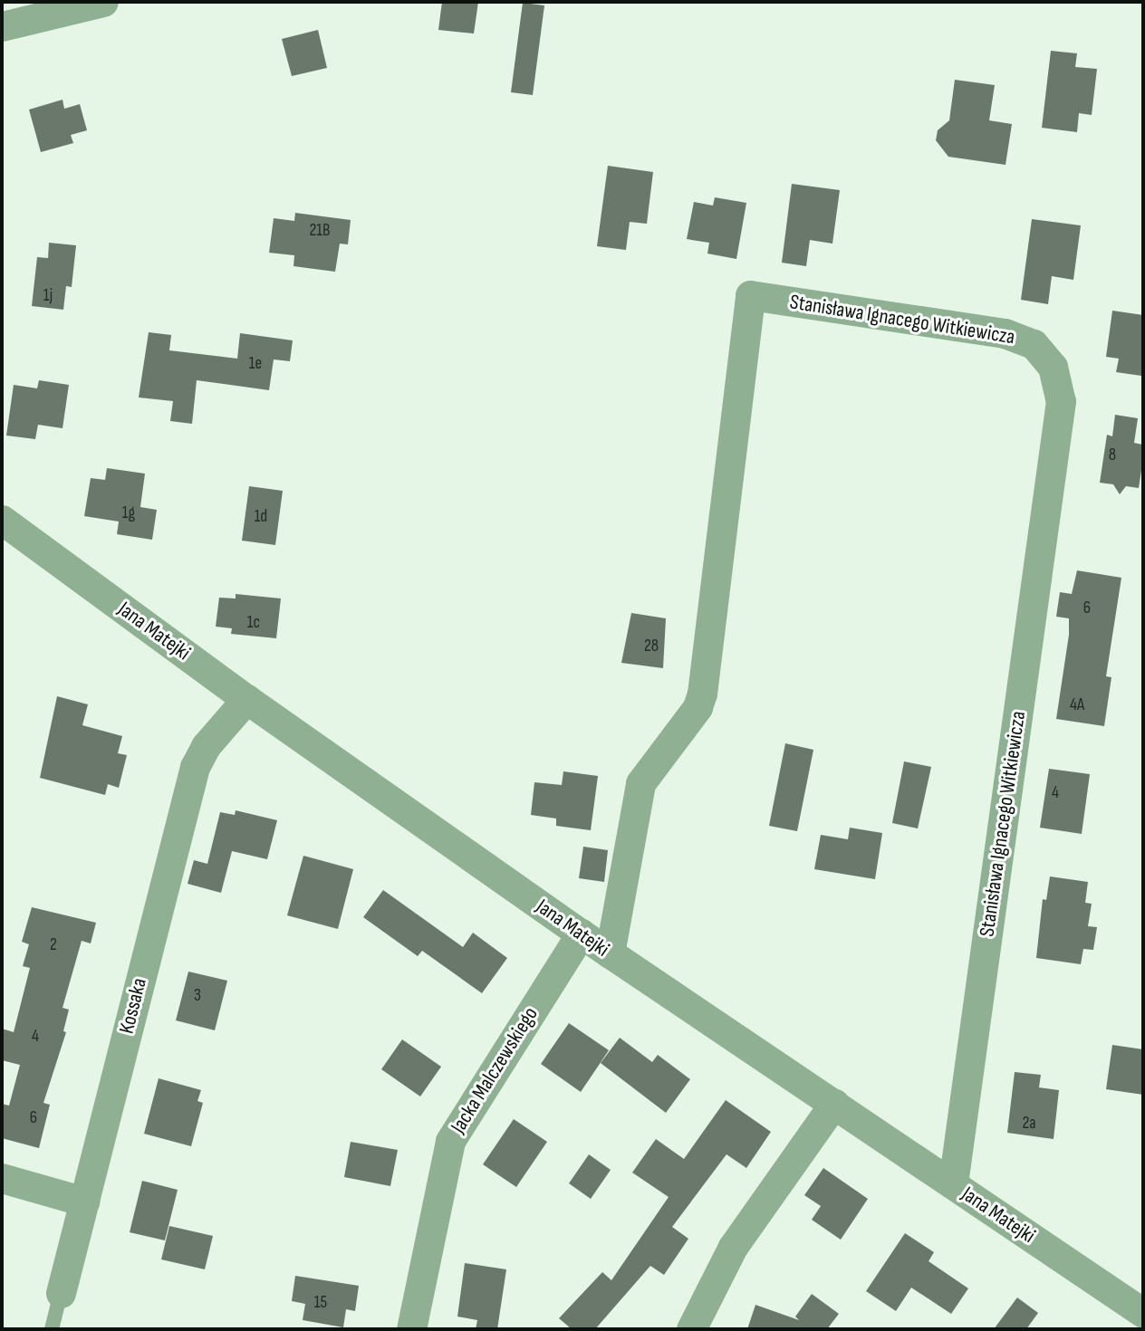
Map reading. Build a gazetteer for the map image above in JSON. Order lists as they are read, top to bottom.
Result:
{
  "streets": {
    "street": [
      "Stanisława Ignacego Witkiewicza",
      "Jana Matejki",
      "Kossaka",
      "Jacka Malczewskiego"
    ]
  },
  "crossings": [
    ["Stanisława Ignacego Witkiewicza", "Jana Matejki"],
    ["Jana Matejki", "Kossaka"],
    ["Jana Matejki", "Jacka Malczewskiego"]
  ],
  "house_numbers": [
    "21B",
    "1j",
    "1e",
    "8",
    "1g",
    "1d",
    "6",
    "1c",
    "28",
    "4A",
    "4",
    "2",
    "3",
    "4",
    "6",
    "2a",
    "15"
  ]
}
